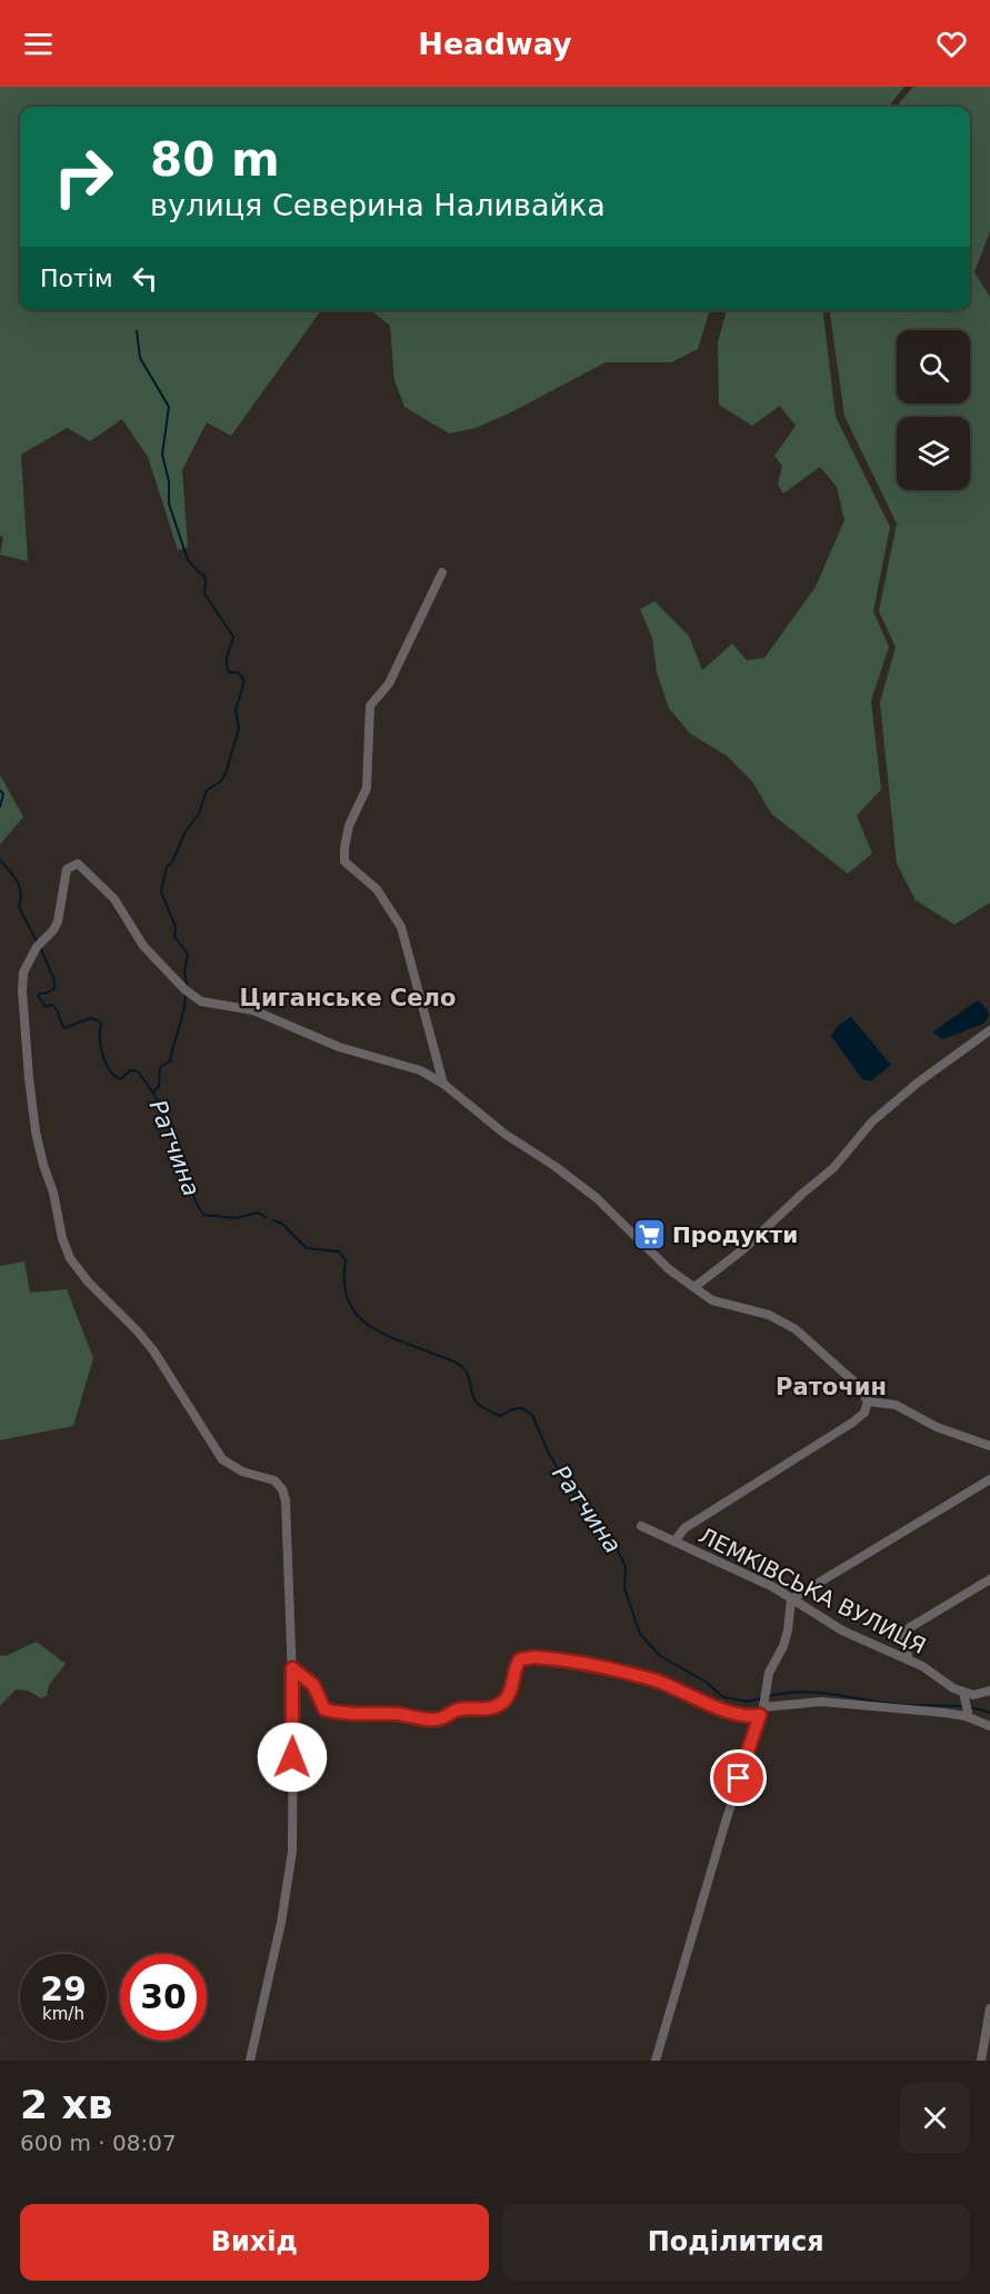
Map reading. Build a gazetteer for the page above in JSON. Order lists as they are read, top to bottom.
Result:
{
  "streets": {
    "street": ["ЛЕМКІВСЬКА ВУЛИЦЯ"]
  },
  "districts": ["Циганське Село", "Раточин"],
  "water": ["Ратчина"],
  "places": {
    "supermarket": ["Продукти"]
  },
  "page": {
    "header": "Headway",
    "turn": ["80 m", "вулиця Северина Наливайка"],
    "then": "Потім",
    "speed": "29 km/h",
    "limit": "30",
    "heading": ["2 хв", "600 m · 08:07"],
    "buttons": ["Вихід", "Поділитися"]
  }
}
